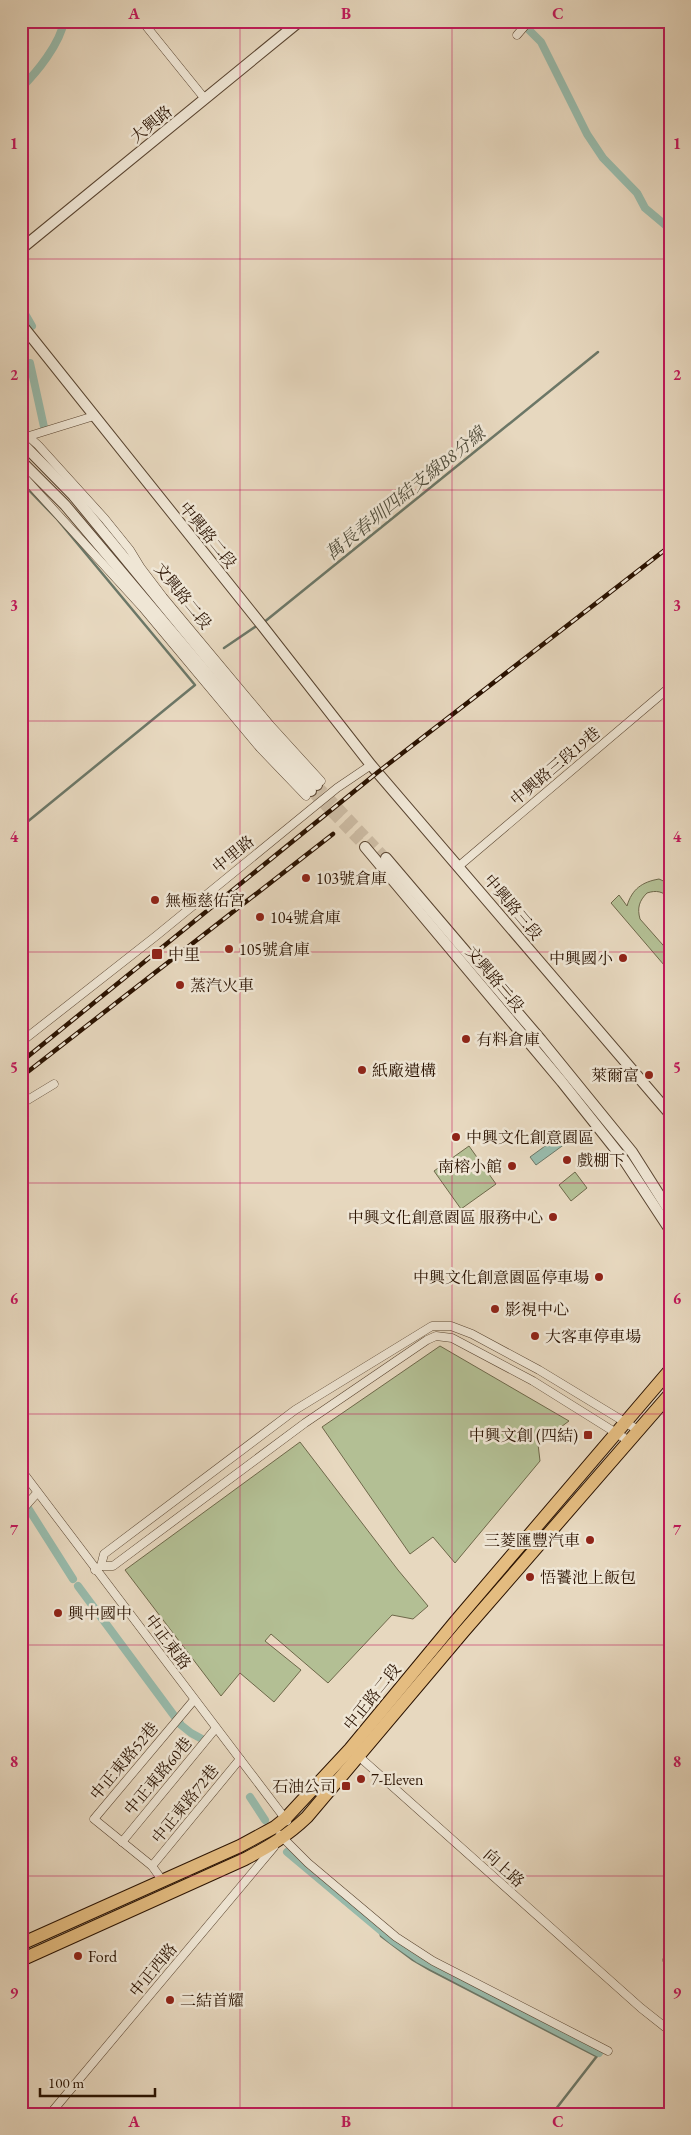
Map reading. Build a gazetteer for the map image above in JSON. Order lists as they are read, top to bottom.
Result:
{
  "streets": {
    "main road": ["中正路二段"],
    "street": [
      "大興路",
      "中興路二段",
      "文興路二段",
      "中興路三段19巷",
      "中里路",
      "中興路三段",
      "中正東路",
      "中正東路52巷",
      "中正東路60巷",
      "中正東路72巷",
      "向上路",
      "中正西路"
    ]
  },
  "crossings": [
    ["中興路二段", "中里路"],
    ["中興路二段", "中興路三段"],
    ["中興路三段19巷", "中興路三段"],
    ["中里路", "中興路三段"],
    ["中正東路", "中正路二段"],
    ["中正東路", "中正東路52巷"],
    ["中正東路", "中正東路60巷"],
    ["中正東路", "中正東路72巷"],
    ["中正東路", "中正西路"],
    ["中正路二段", "向上路"],
    ["中正路二段", "中正西路"],
    ["中正東路52巷", "中正東路60巷"]
  ],
  "water": ["萬長春圳四結支線B8分線"],
  "places": {
    "other": [
      "103號倉庫",
      "無極慈佑宮",
      "104號倉庫",
      "105號倉庫",
      "中興國小",
      "蒸汽火車",
      "有料倉庫",
      "紙廠遺構",
      "萊爾富",
      "中興文化創意園區",
      "戲棚下",
      "南榕小館",
      "中興文化創意園區 服務中心",
      "中興文化創意園區停車場",
      "影視中心",
      "大客車停車場",
      "三菱匯豐汽車",
      "悟饕池上飯包",
      "興中國中",
      "7-Eleven",
      "Ford",
      "二結首耀"
    ],
    "transit": ["中里", "中興文創 (四結)", "石油公司"]
  },
  "scale_bar": "100 m",
  "grid": {
    "columns": ["A", "B", "C"],
    "rows": [
      "1",
      "2",
      "3",
      "4",
      "5",
      "6",
      "7",
      "8",
      "9"
    ]
  }
}
